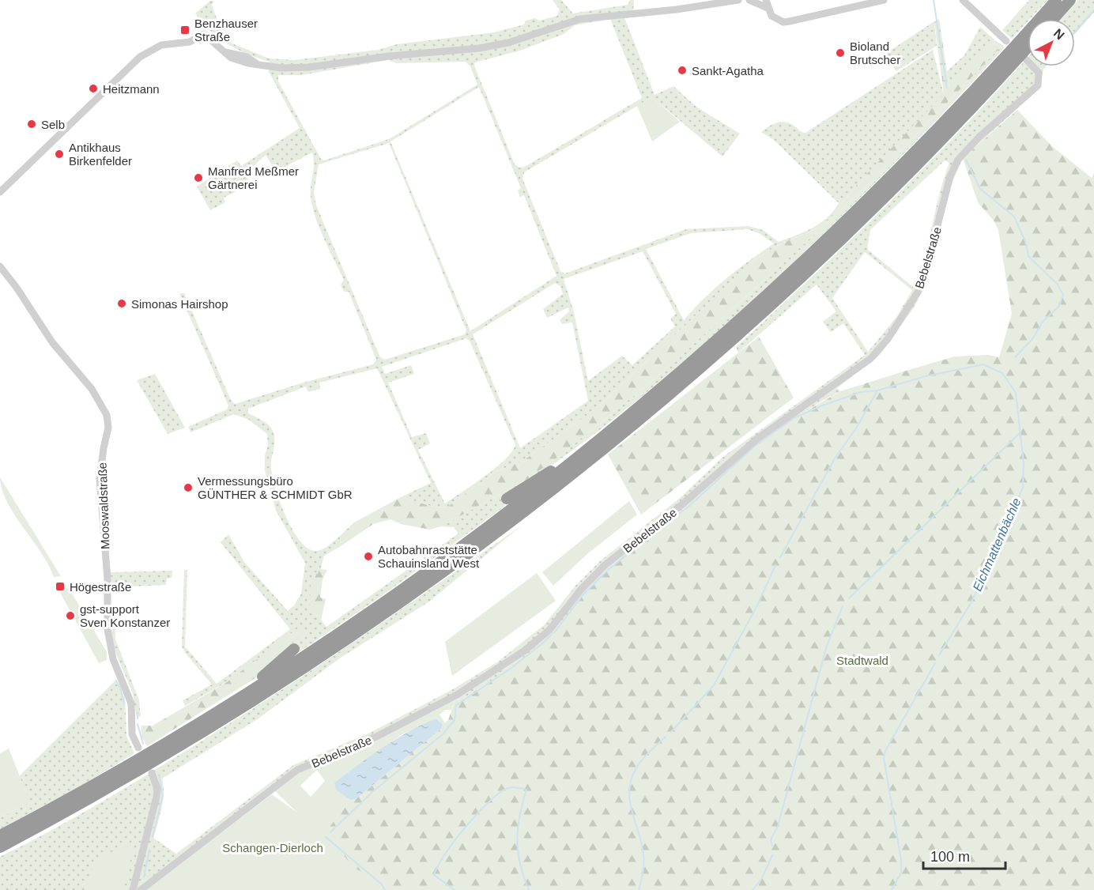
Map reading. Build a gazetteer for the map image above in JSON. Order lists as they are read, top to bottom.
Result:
{
  "streets": {
    "street": ["Bebelstraße", "Mooswaldstraße"]
  },
  "water": ["Eichmattenbächle"],
  "parks": ["Stadtwald", "Schangen-Dierloch"],
  "places": {
    "transit": ["Benzhauser Straße", "Högestraße"],
    "other": [
      "Bioland Brutscher",
      "Sankt-Agatha",
      "Heitzmann",
      "Selb",
      "Antikhaus Birkenfelder",
      "Manfred Meßmer Gärtnerei",
      "Simonas Hairshop",
      "Vermessungsbüro GÜNTHER & SCHMIDT GbR",
      "Autobahnraststätte Schauinsland West",
      "gst-support Sven Konstanzer"
    ]
  },
  "scale_bar": "100 m",
  "north": "top right"
}
